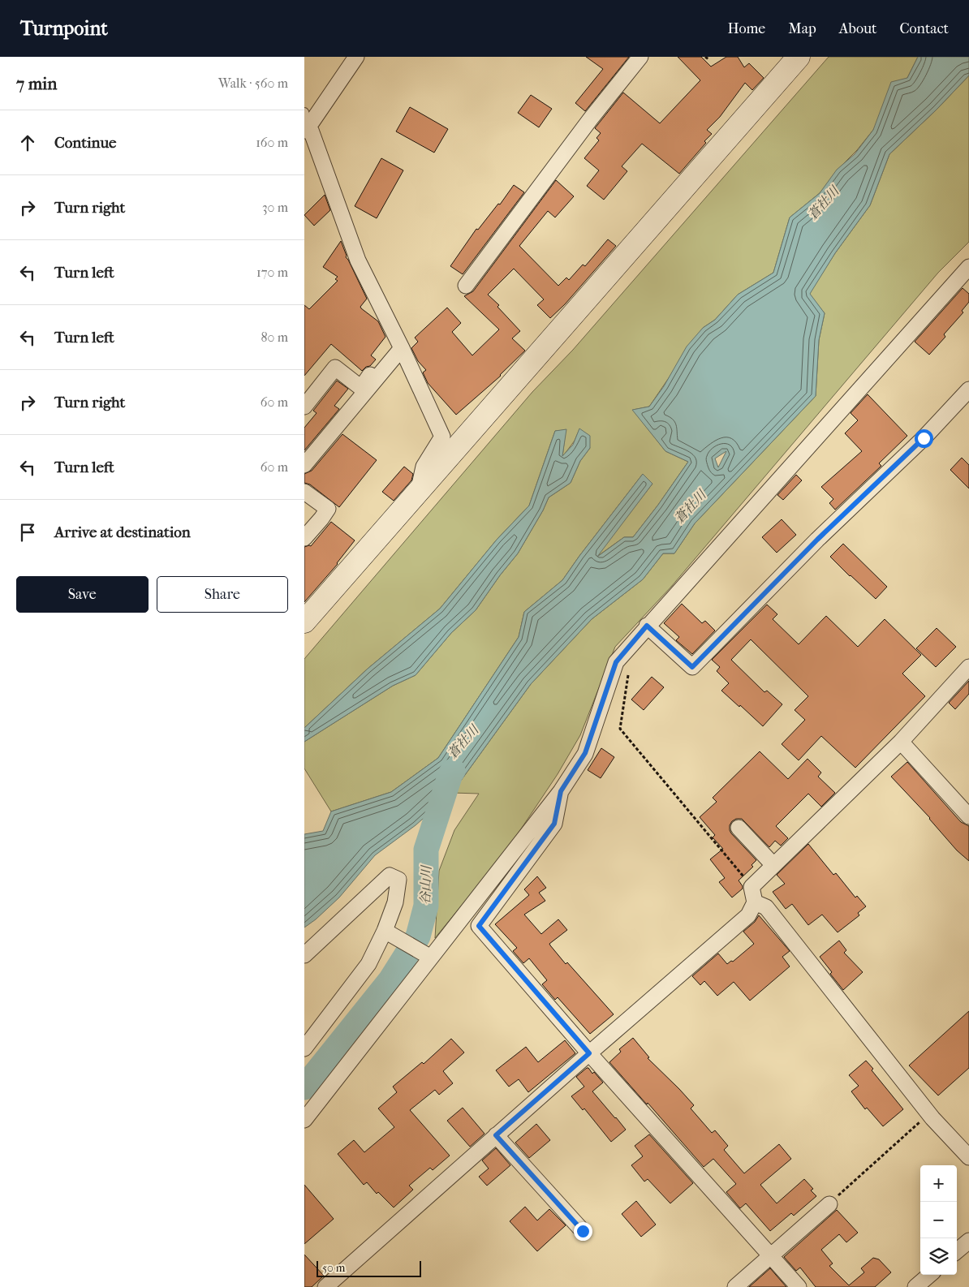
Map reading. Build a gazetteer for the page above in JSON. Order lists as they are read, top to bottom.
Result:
{
  "water": ["蒼社川", "谷山川"],
  "scale_bar": "50 m",
  "page": {
    "header": "Turnpoint",
    "nav": [
      "Home",
      "Map",
      "About",
      "Contact"
    ],
    "heading": ["7 min", "Walk · 560 m"],
    "list": [
      ["Continue", "160 m"],
      ["Turn right", "30 m"],
      ["Turn left", "170 m"],
      ["Turn left", "80 m"],
      ["Turn right", "60 m"],
      ["Turn left", "60 m"],
      "Arrive at destination"
    ],
    "buttons": ["Save", "Share"],
    "map_buttons": ["+", "−"],
    "scale": "50 m"
  }
}
